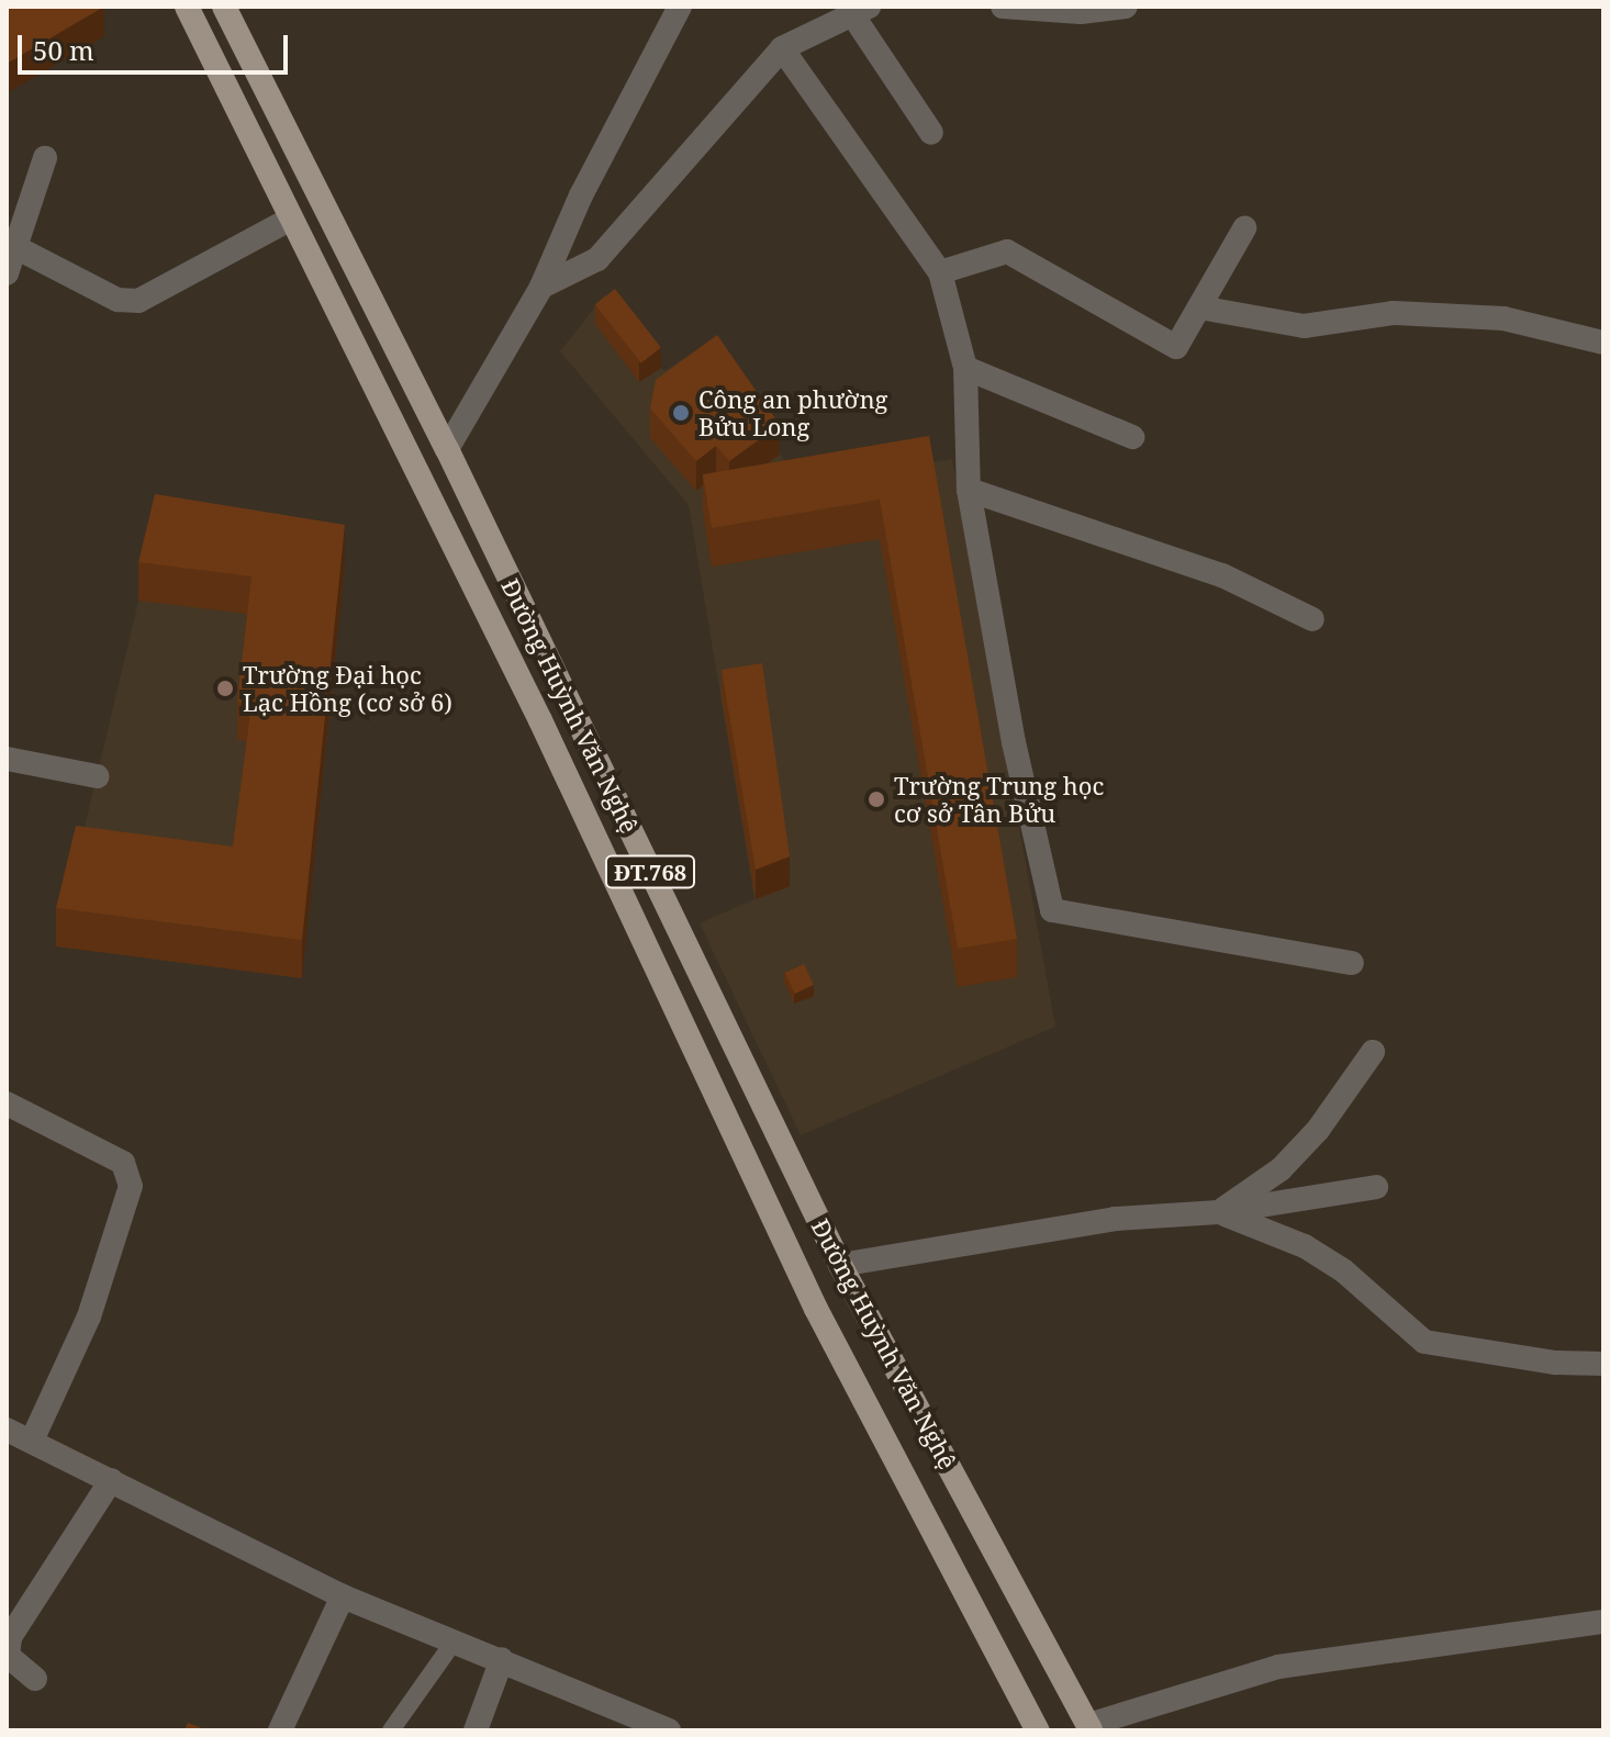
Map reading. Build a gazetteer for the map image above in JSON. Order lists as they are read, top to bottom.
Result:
{
  "streets": {
    "main road": ["Đường Huỳnh Văn Nghệ", "ĐT.768"]
  },
  "places": ["Công an phường Bửu Long", "Trường Đại học Lạc Hồng (cơ sở 6)", "Trường Trung học cơ sở Tân Bửu"],
  "scale_bar": "50 m"
}
